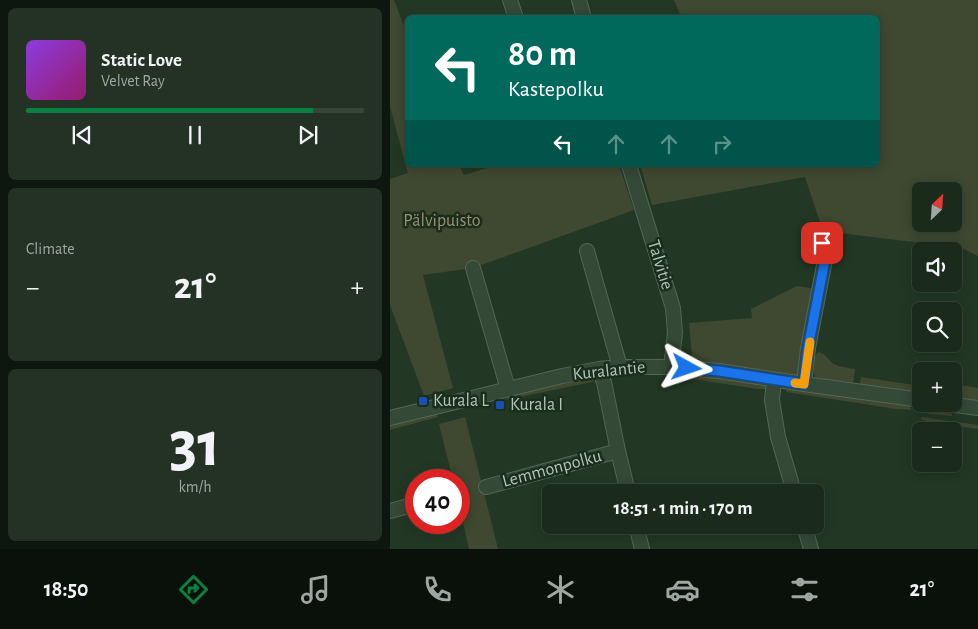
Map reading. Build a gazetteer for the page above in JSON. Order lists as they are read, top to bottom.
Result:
{
  "streets": {
    "street": ["Talvitie", "Kuralantie", "Lemmonpolku"]
  },
  "crossings": [
    ["Talvitie", "Kuralantie"]
  ],
  "parks": ["Pälvipuisto"],
  "places": {
    "transit": ["Kurala L", "Kurala I"]
  },
  "north": "top right",
  "page": {
    "turn": ["80 m", "Kastepolku"],
    "song": ["Static Love", "Velvet Ray"],
    "map_buttons": ["+", "−"],
    "tile": [
      "Climate",
      ["31", "km/h"]
    ],
    "heat": ["−", "21°", "+"],
    "limit": "40",
    "trip": "18:51 · 1 min · 170 m",
    "tabs": ["18:50", "21°"]
  }
}
